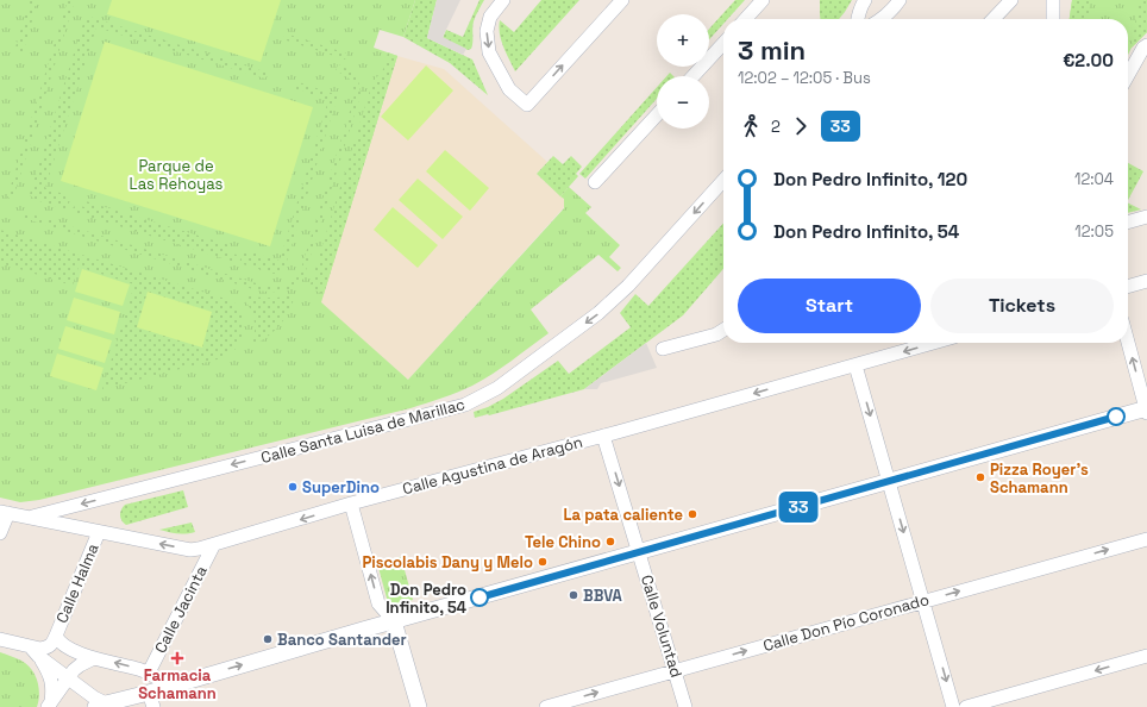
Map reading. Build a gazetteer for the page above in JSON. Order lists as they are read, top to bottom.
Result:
{
  "streets": {
    "street": [
      "Calle Santa Luisa de Marillac",
      "Calle Agustina de Aragón",
      "Calle Halma",
      "Calle Jacinta",
      "Calle Don Pío Coronado",
      "Calle Voluntad"
    ]
  },
  "crossings": [
    ["Calle Santa Luisa de Marillac", "Calle Agustina de Aragón"],
    ["Calle Agustina de Aragón", "Calle Halma"],
    ["Calle Agustina de Aragón", "Calle Jacinta"],
    ["Calle Agustina de Aragón", "Calle Voluntad"],
    ["Calle Don Pío Coronado", "Calle Voluntad"]
  ],
  "one_way": ["Calle Santa Luisa de Marillac", "Calle Agustina de Aragón", "Calle Voluntad"],
  "parks": ["Parque de Las Rehoyas"],
  "places": {
    "other": [
      "Pizza Royer's Schamann",
      "SuperDino",
      "La pata caliente",
      "Tele Chino",
      "Piscolabis Dany y Melo",
      "BBVA",
      "Don Pedro Infinito, 54",
      "Banco Santander"
    ],
    "health": ["Farmacia Schamann"]
  },
  "lines": ["bus line 33"],
  "page": {
    "on_map": "33",
    "map_buttons": ["+", "−"],
    "heading": ["3 min", "12:02 – 12:05 · Bus", "€2.00"],
    "legs": ["2", "33"],
    "list": [
      {
        "name": "Don Pedro Infinito, 120",
        "value": "12:04"
      },
      {
        "name": "Don Pedro Infinito, 54",
        "value": "12:05"
      }
    ],
    "buttons": ["Start", "Tickets"]
  }
}
